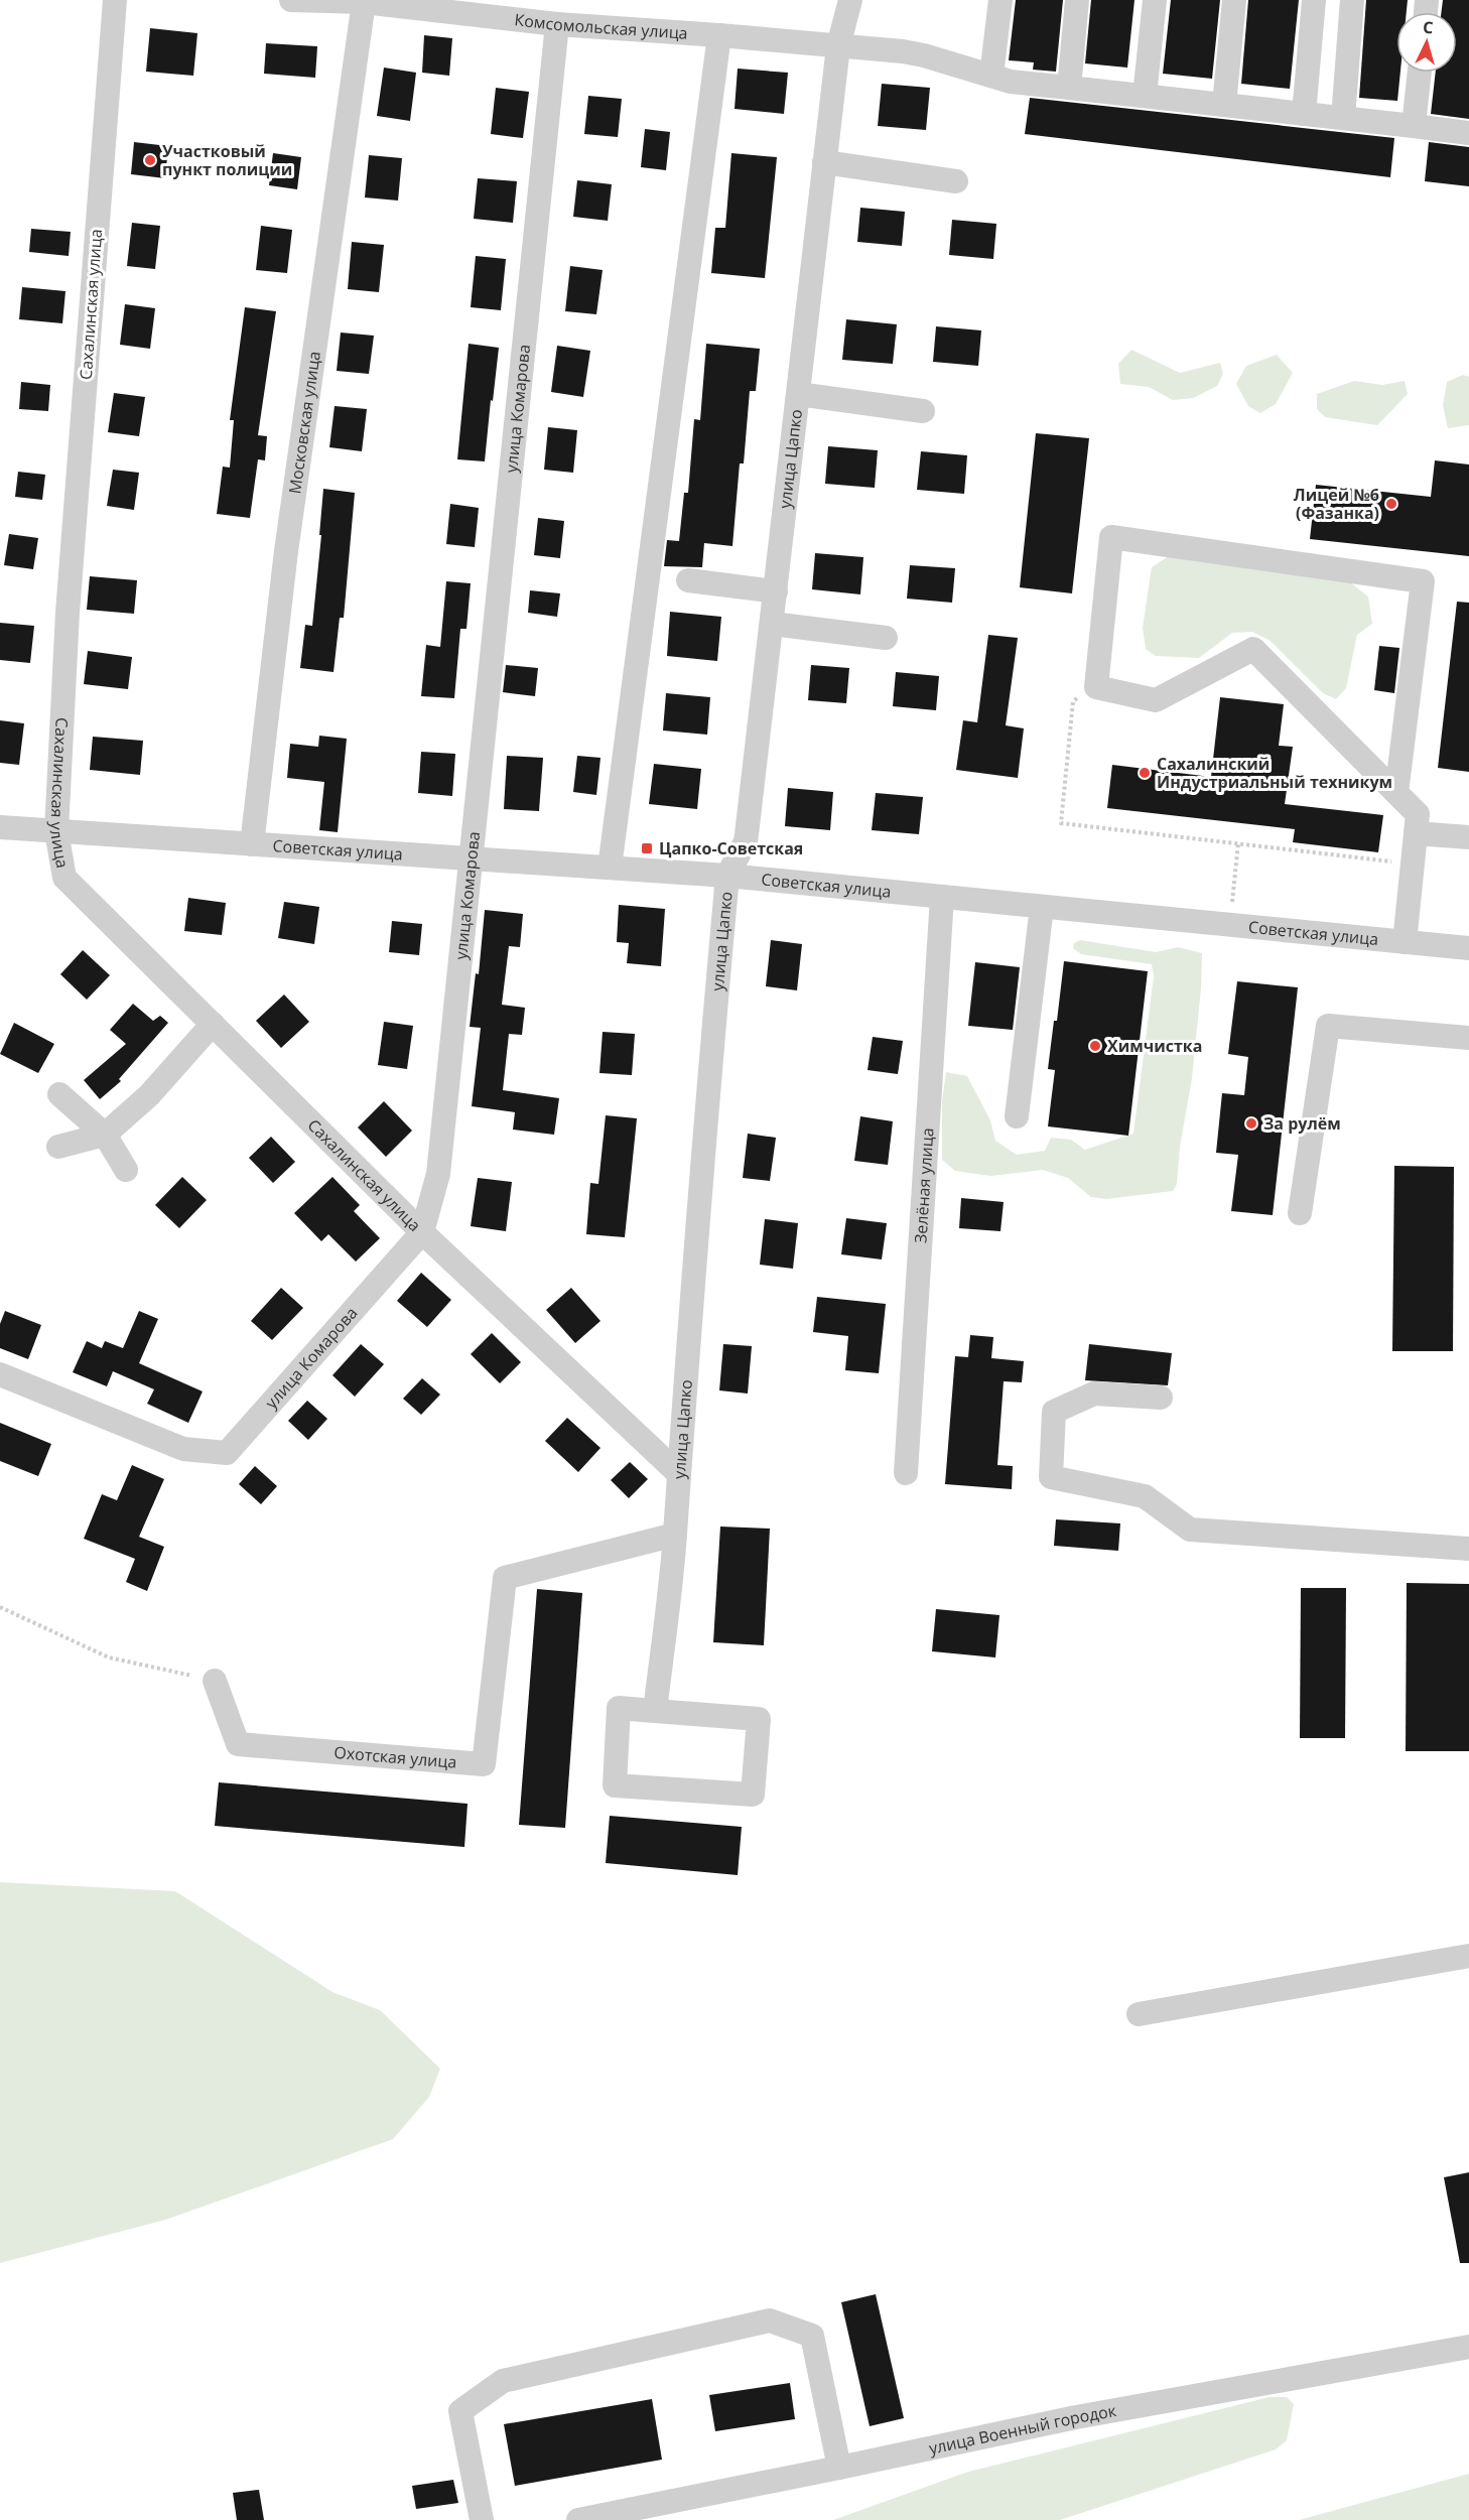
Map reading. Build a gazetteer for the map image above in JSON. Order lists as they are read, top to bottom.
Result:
{
  "streets": {
    "street": [
      "Комсомольская улица",
      "Сахалинская улица",
      "улица Комарова",
      "Московская улица",
      "улица Цапко",
      "Советская улица",
      "Зелёная улица",
      "Охотская улица",
      "улица Военный городок"
    ]
  },
  "crossings": [
    ["Комсомольская улица", "улица Комарова"],
    ["Комсомольская улица", "Московская улица"],
    ["Комсомольская улица", "улица Цапко"],
    ["Сахалинская улица", "улица Комарова"],
    ["Сахалинская улица", "улица Цапко"],
    ["Сахалинская улица", "Советская улица"],
    ["улица Комарова", "Советская улица"],
    ["Московская улица", "Советская улица"],
    ["улица Цапко", "Советская улица"],
    ["улица Цапко", "Охотская улица"],
    ["Советская улица", "Зелёная улица"]
  ],
  "places": {
    "other": [
      "Участковый пункт полиции",
      "Лицей №6 (Фазанка)",
      "Сахалинский Индустриальный техникум",
      "Химчистка",
      "За рулём"
    ],
    "transit": ["Цапко-Советская"]
  },
  "north": "top"
}
